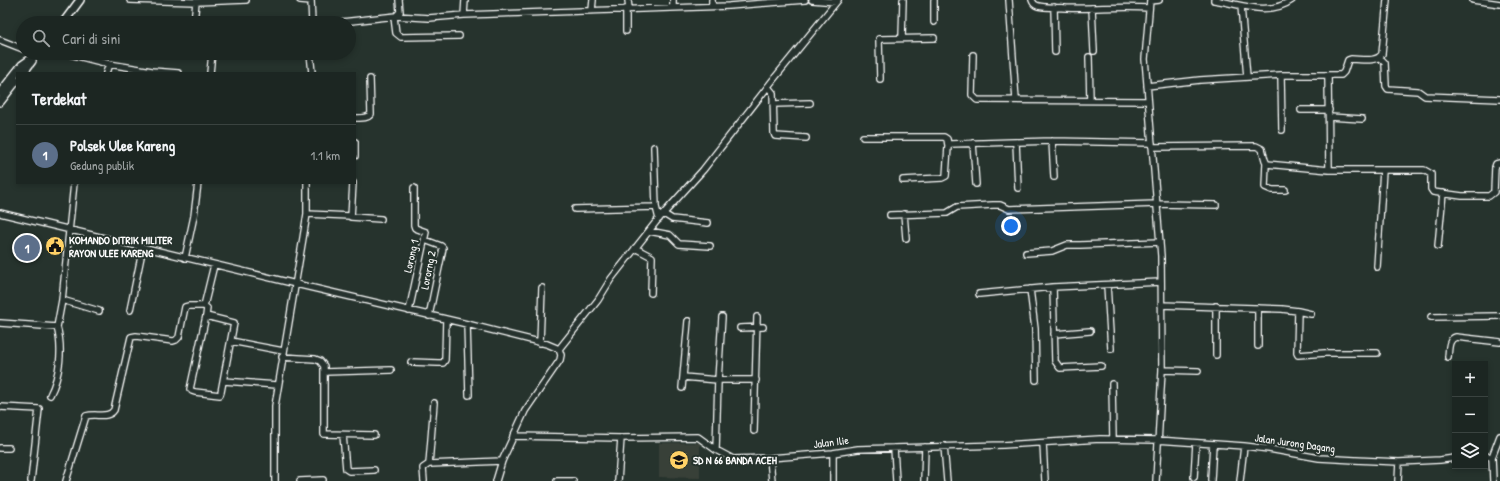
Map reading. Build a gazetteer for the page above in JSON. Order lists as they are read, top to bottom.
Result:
{
  "streets": {
    "street": [
      "Lorong 1",
      "Lororng 2",
      "Jalan Ilie",
      "Jalan Jurong Dagang"
    ]
  },
  "crossings": [
    ["Lorong 1", "Lororng 2"],
    ["Jalan Ilie", "Jalan Jurong Dagang"]
  ],
  "places": {
    "public building": ["KOMANDO DITRIK MILITER RAYON ULEE KARENG"],
    "school or university": ["SD N 66 BANDA ACEH"]
  },
  "page": {
    "search": "Cari di sini",
    "heading": "Terdekat",
    "list": [
      {
        "mark": "1",
        "name": "Polsek Ulee Kareng",
        "note": "Gedung publik",
        "value": "1.1 km"
      }
    ],
    "pins": "1",
    "map_buttons": ["+", "−"]
  }
}
